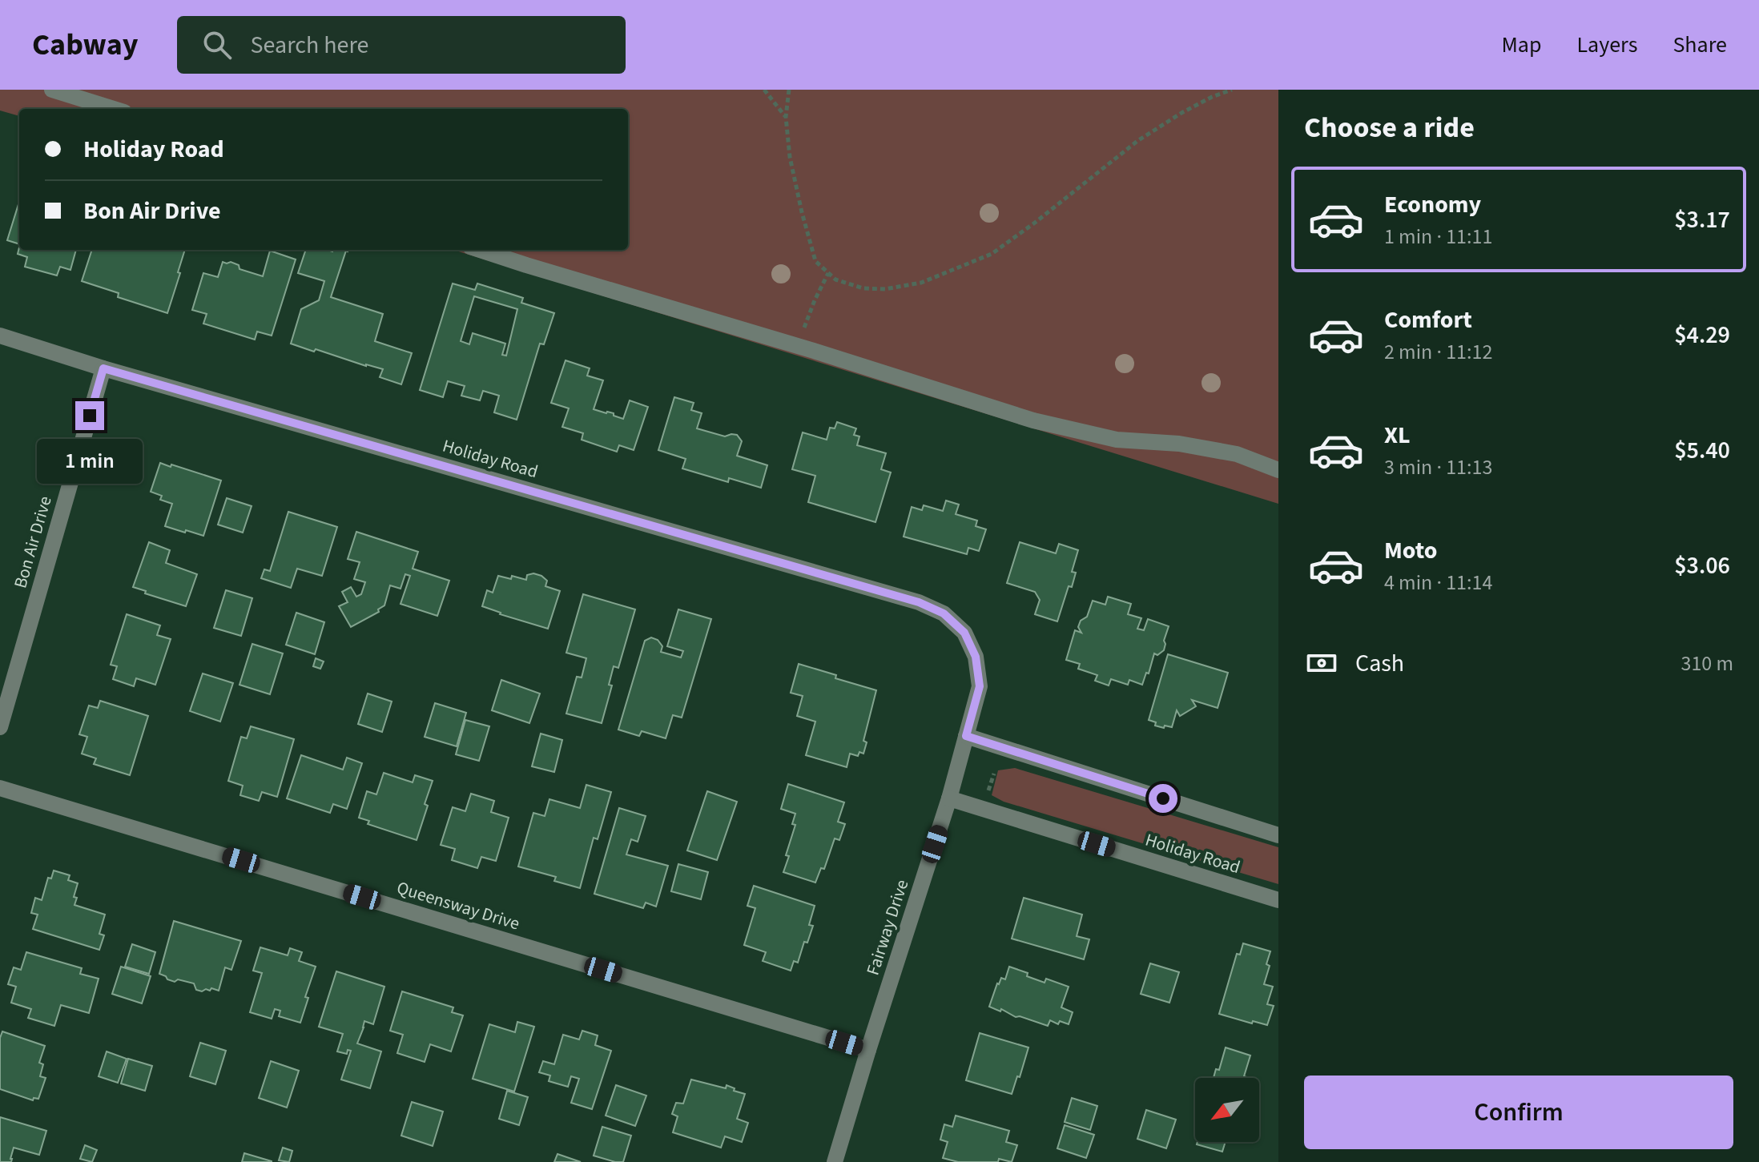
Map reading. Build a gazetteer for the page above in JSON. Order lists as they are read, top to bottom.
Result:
{
  "streets": {
    "street": [
      "Holiday Road",
      "Bon Air Drive",
      "Queensway Drive",
      "Fairway Drive"
    ]
  },
  "crossings": [
    ["Holiday Road", "Bon Air Drive"],
    ["Holiday Road", "Fairway Drive"],
    ["Queensway Drive", "Fairway Drive"]
  ],
  "north": "bottom left",
  "page": {
    "header": "Cabway",
    "search": "Search here",
    "nav": ["Map", "Layers", "Share"],
    "heading": "Choose a ride",
    "banner": ["Holiday Road", "Bon Air Drive"],
    "list": [
      {
        "name": "Economy",
        "note": "1 min · 11:11",
        "value": "$3.17"
      },
      {
        "name": "Comfort",
        "note": "2 min · 11:12",
        "value": "$4.29"
      },
      {
        "name": "XL",
        "note": "3 min · 11:13",
        "value": "$5.40"
      },
      {
        "name": "Moto",
        "note": "4 min · 11:14",
        "value": "$3.06"
      }
    ],
    "bubble": "1 min",
    "pay": ["Cash", "310 m"],
    "buttons": "Confirm"
  }
}
